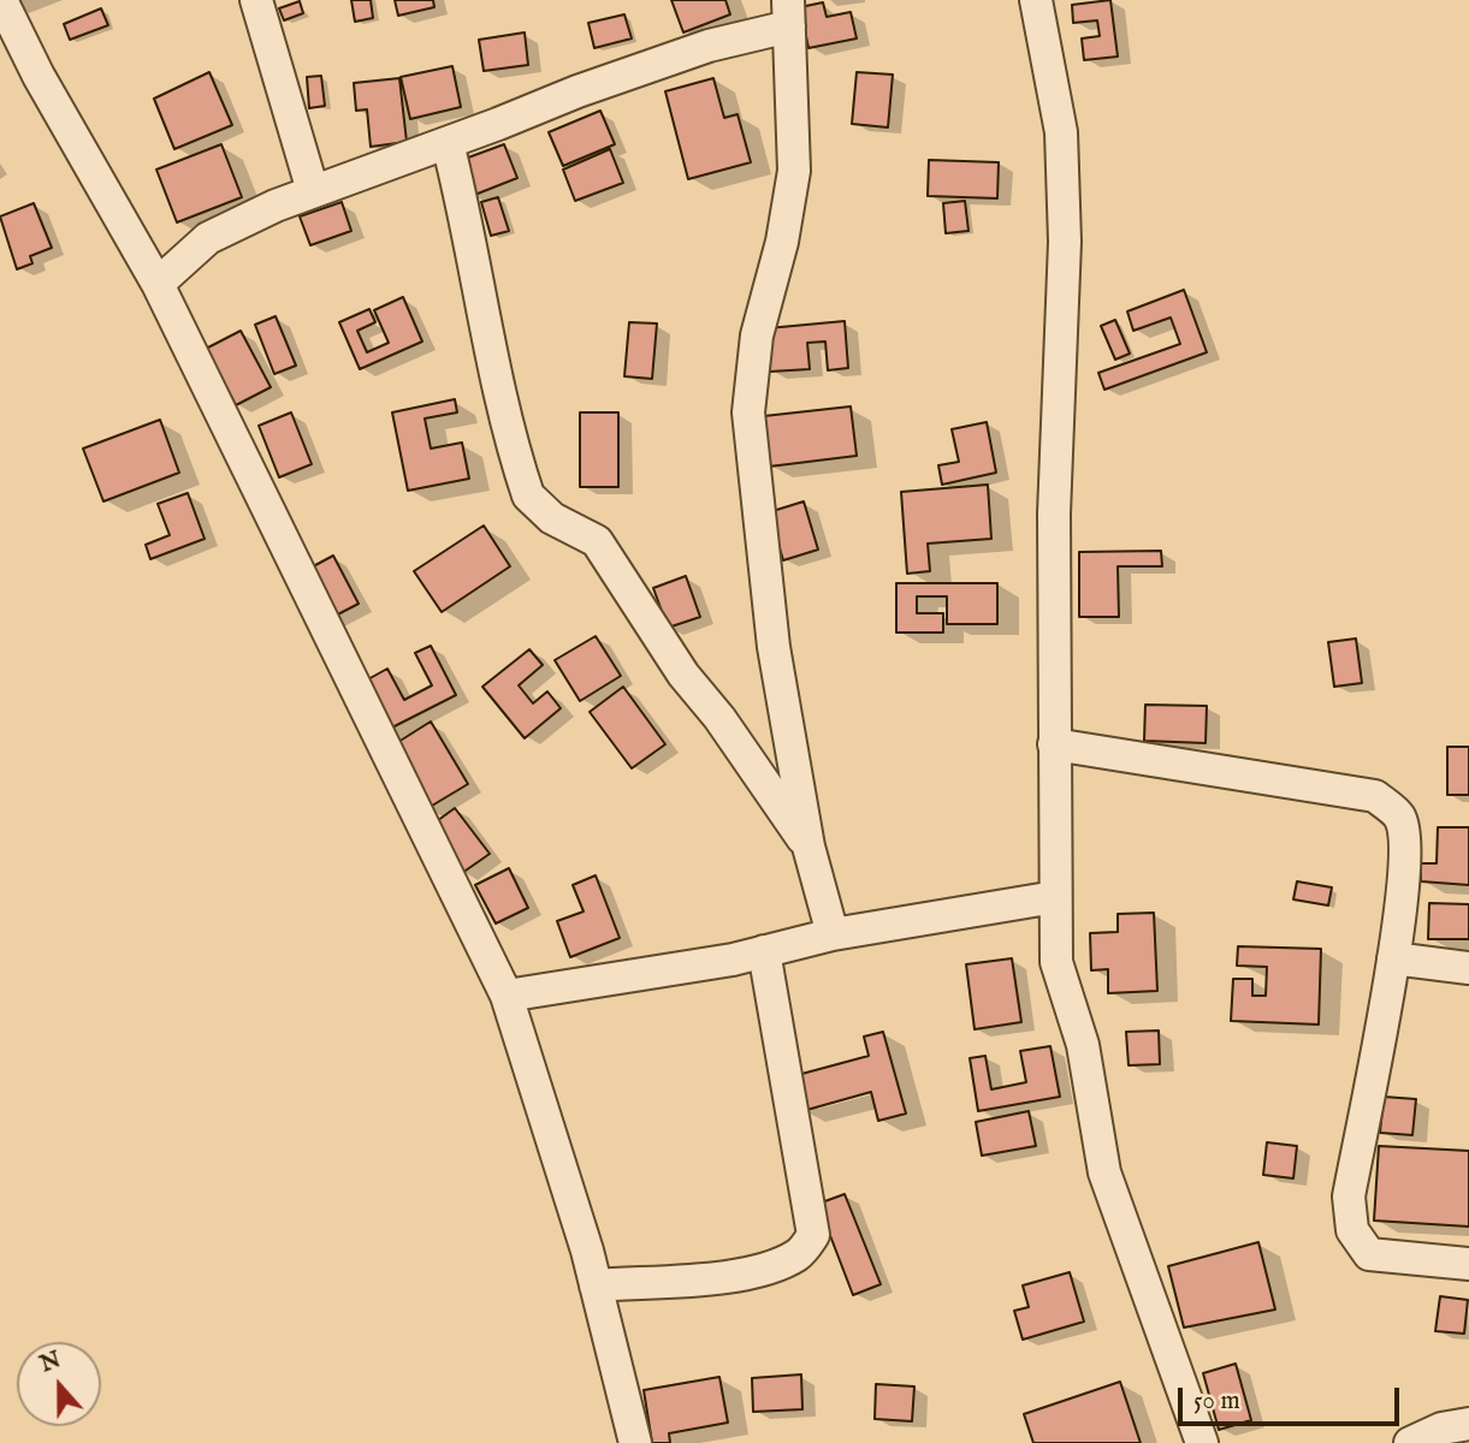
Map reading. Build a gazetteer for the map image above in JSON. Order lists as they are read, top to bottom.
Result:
{
  "scale_bar": "50 m",
  "north": "top"
}
